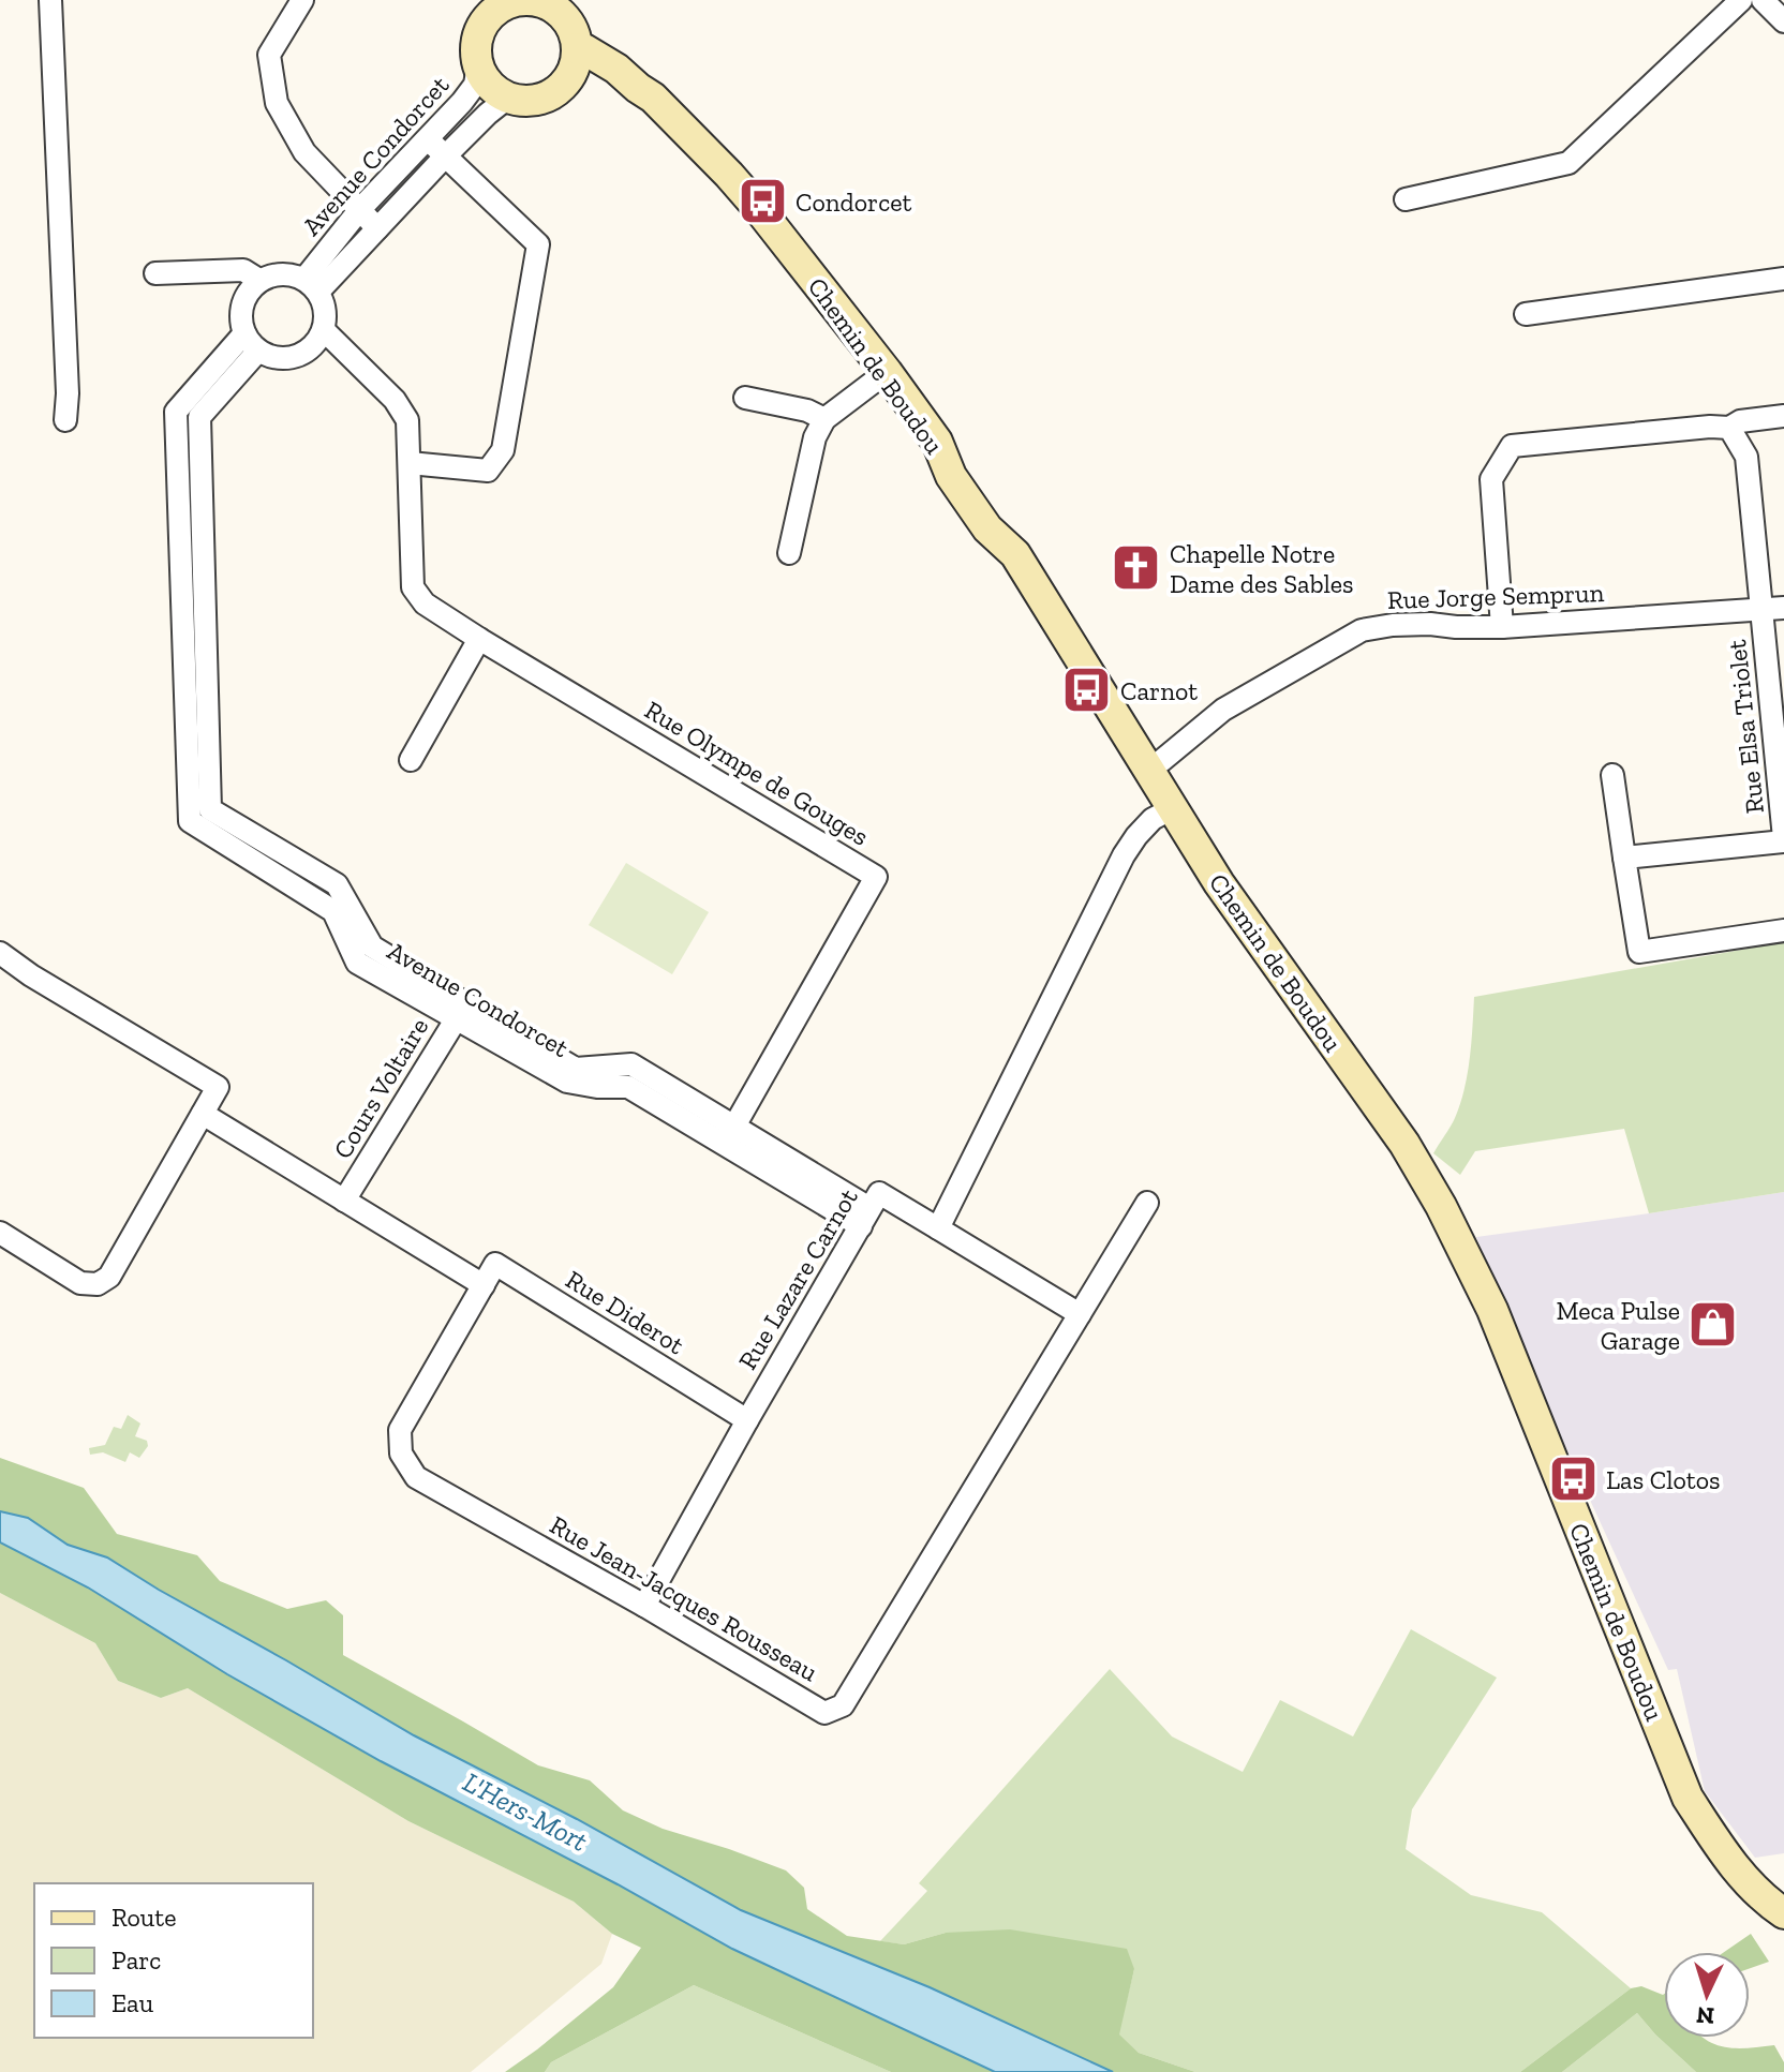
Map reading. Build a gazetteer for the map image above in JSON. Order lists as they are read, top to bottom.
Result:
{
  "streets": {
    "street": [
      "Avenue Condorcet",
      "Chemin de Boudou",
      "Rue Jorge Semprun",
      "Rue Elsa Triolet",
      "Rue Olympe de Gouges",
      "Cours Voltaire",
      "Rue Lazare Carnot",
      "Rue Diderot",
      "Rue Jean-Jacques Rousseau"
    ]
  },
  "crossings": [
    ["Avenue Condorcet", "Chemin de Boudou"],
    ["Avenue Condorcet", "Rue Olympe de Gouges"],
    ["Avenue Condorcet", "Cours Voltaire"],
    ["Avenue Condorcet", "Rue Lazare Carnot"],
    ["Chemin de Boudou", "Rue Jorge Semprun"],
    ["Rue Jorge Semprun", "Rue Elsa Triolet"],
    ["Cours Voltaire", "Rue Diderot"],
    ["Cours Voltaire", "Rue Jean-Jacques Rousseau"],
    ["Rue Lazare Carnot", "Rue Diderot"],
    ["Rue Lazare Carnot", "Rue Jean-Jacques Rousseau"],
    ["Rue Diderot", "Rue Jean-Jacques Rousseau"]
  ],
  "water": ["L'Hers-Mort"],
  "places": {
    "bus stop": ["Condorcet", "Carnot", "Las Clotos"],
    "church": ["Chapelle Notre Dame des Sables"],
    "shop": ["Meca Pulse Garage"]
  },
  "legend": ["Route", "Parc", "Eau"],
  "north": "bottom"
}
